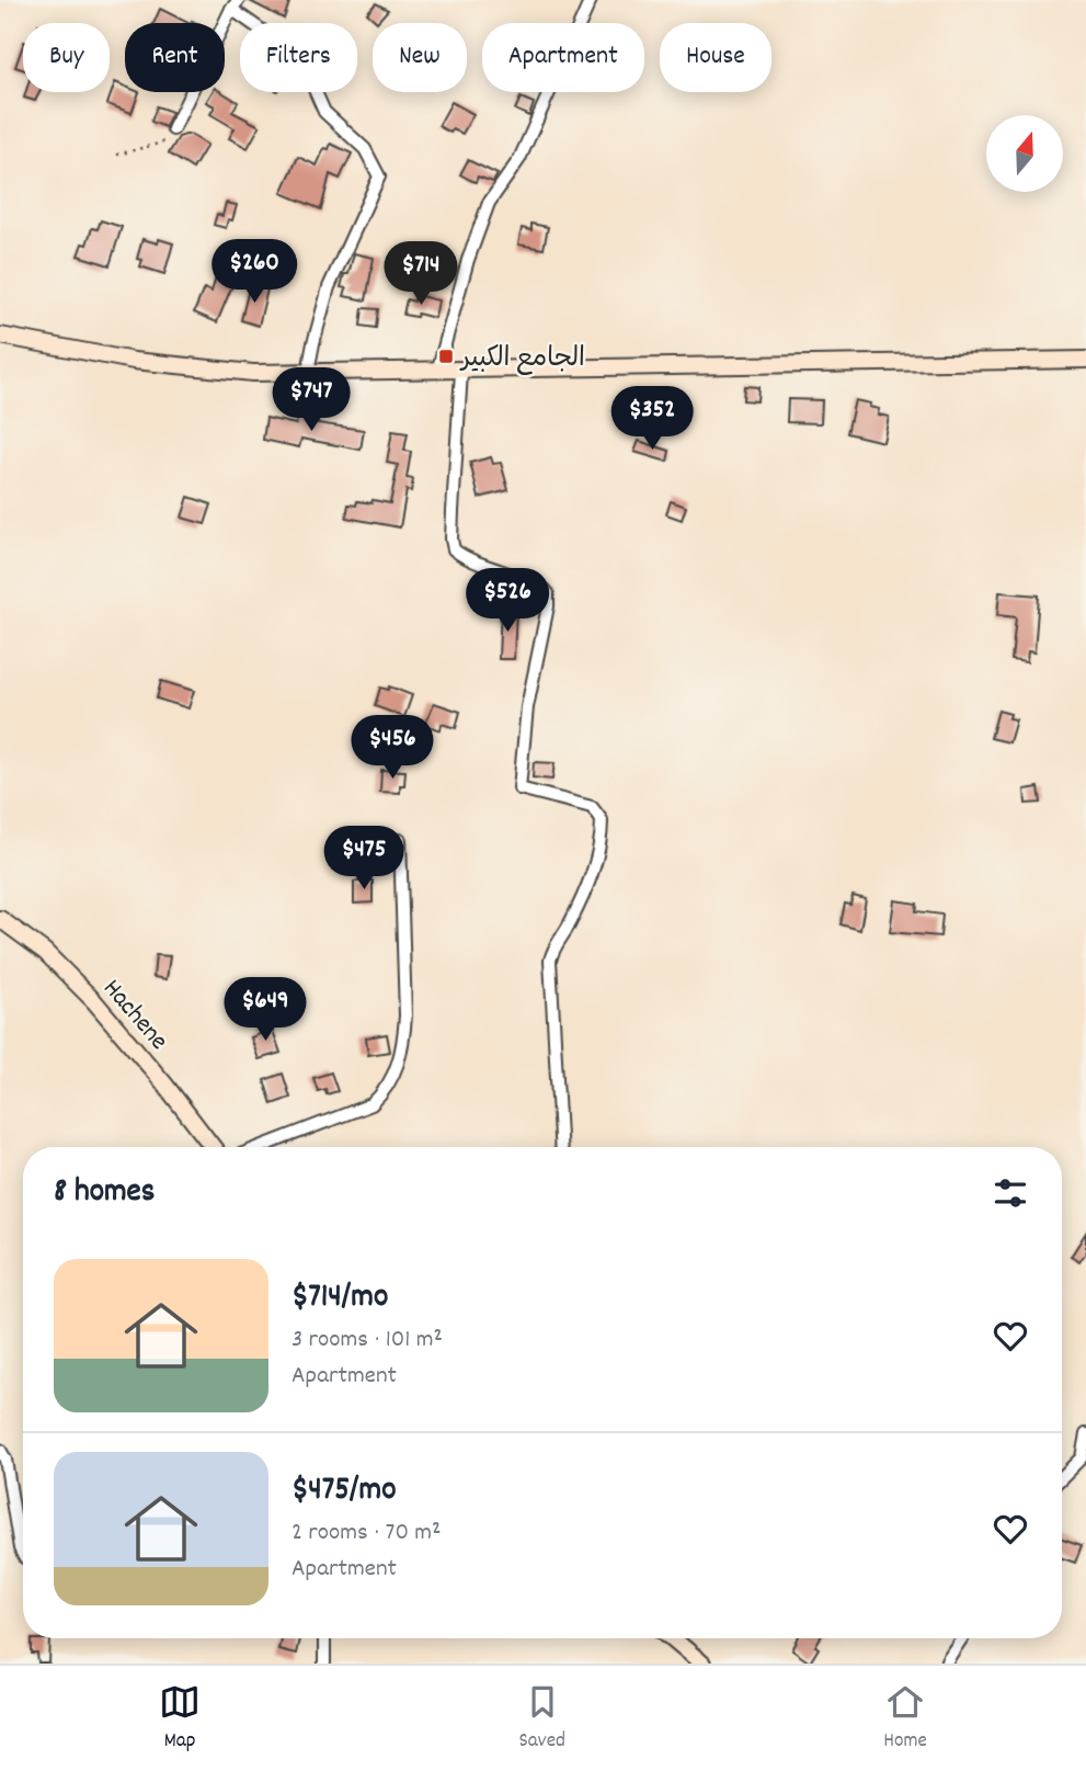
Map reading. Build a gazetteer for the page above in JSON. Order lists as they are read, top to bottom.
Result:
{
  "streets": {
    "main road": ["Hachene"]
  },
  "places": {
    "transit": ["الجامع الكبير"]
  },
  "north": "top",
  "page": {
    "chip": [
      "Buy",
      "Rent",
      "Filters",
      "New",
      "Apartment",
      "House"
    ],
    "price": [
      "$260",
      "$714",
      "$747",
      "$352",
      "$526",
      "$456",
      "$475",
      "$649"
    ],
    "heading": "8 homes",
    "list": [
      {
        "name": "$714/mo",
        "note": "3 rooms · 101 m² · Apartment"
      },
      {
        "name": "$475/mo",
        "note": "2 rooms · 70 m² · Apartment"
      }
    ],
    "tabs": ["Map", "Saved", "Home"]
  }
}
